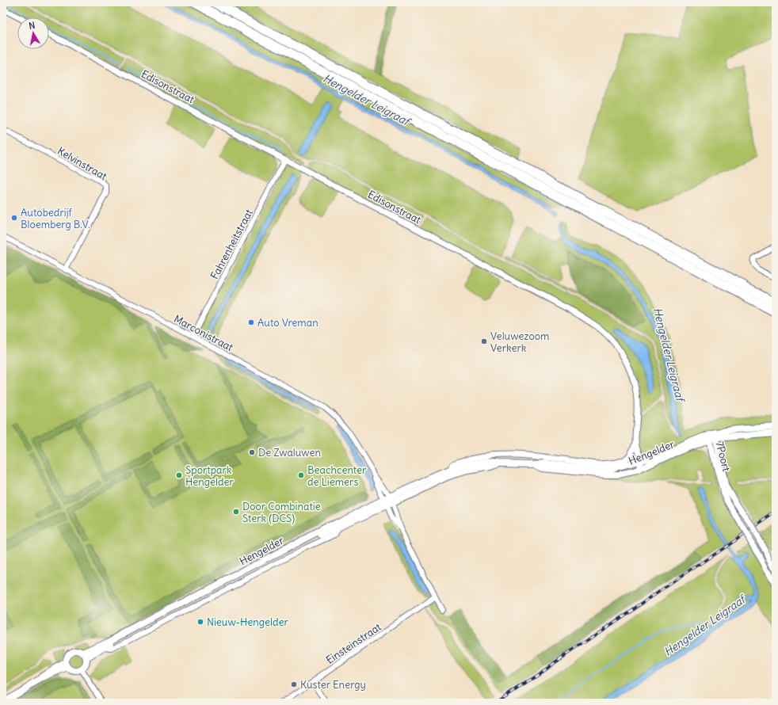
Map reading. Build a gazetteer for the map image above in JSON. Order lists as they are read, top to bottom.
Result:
{
  "streets": {
    "main road": ["Hengelder"],
    "street": [
      "Edisonstraat",
      "Kelvinstraat",
      "Fahrenheitstraat",
      "Marconistraat",
      "7Poort",
      "Einsteinstraat"
    ]
  },
  "crossings": [
    ["Edisonstraat", "Fahrenheitstraat"],
    ["Edisonstraat", "Hengelder"],
    ["Kelvinstraat", "Marconistraat"],
    ["Fahrenheitstraat", "Marconistraat"],
    ["Marconistraat", "Hengelder"],
    ["Hengelder", "7Poort"]
  ],
  "water": ["Hengelder Leigraaf"],
  "places": [
    "Autobedrijf Bloemberg B.V.",
    "Auto Vreman",
    "Veluwezoom Verkerk",
    "De Zwaluwen",
    "Sportpark Hengelder",
    "Beachcenter de Liemers",
    "Door Combinatie Sterk (DCS)",
    "Nieuw-Hengelder",
    "Kuster Energy"
  ],
  "north": "top"
}
